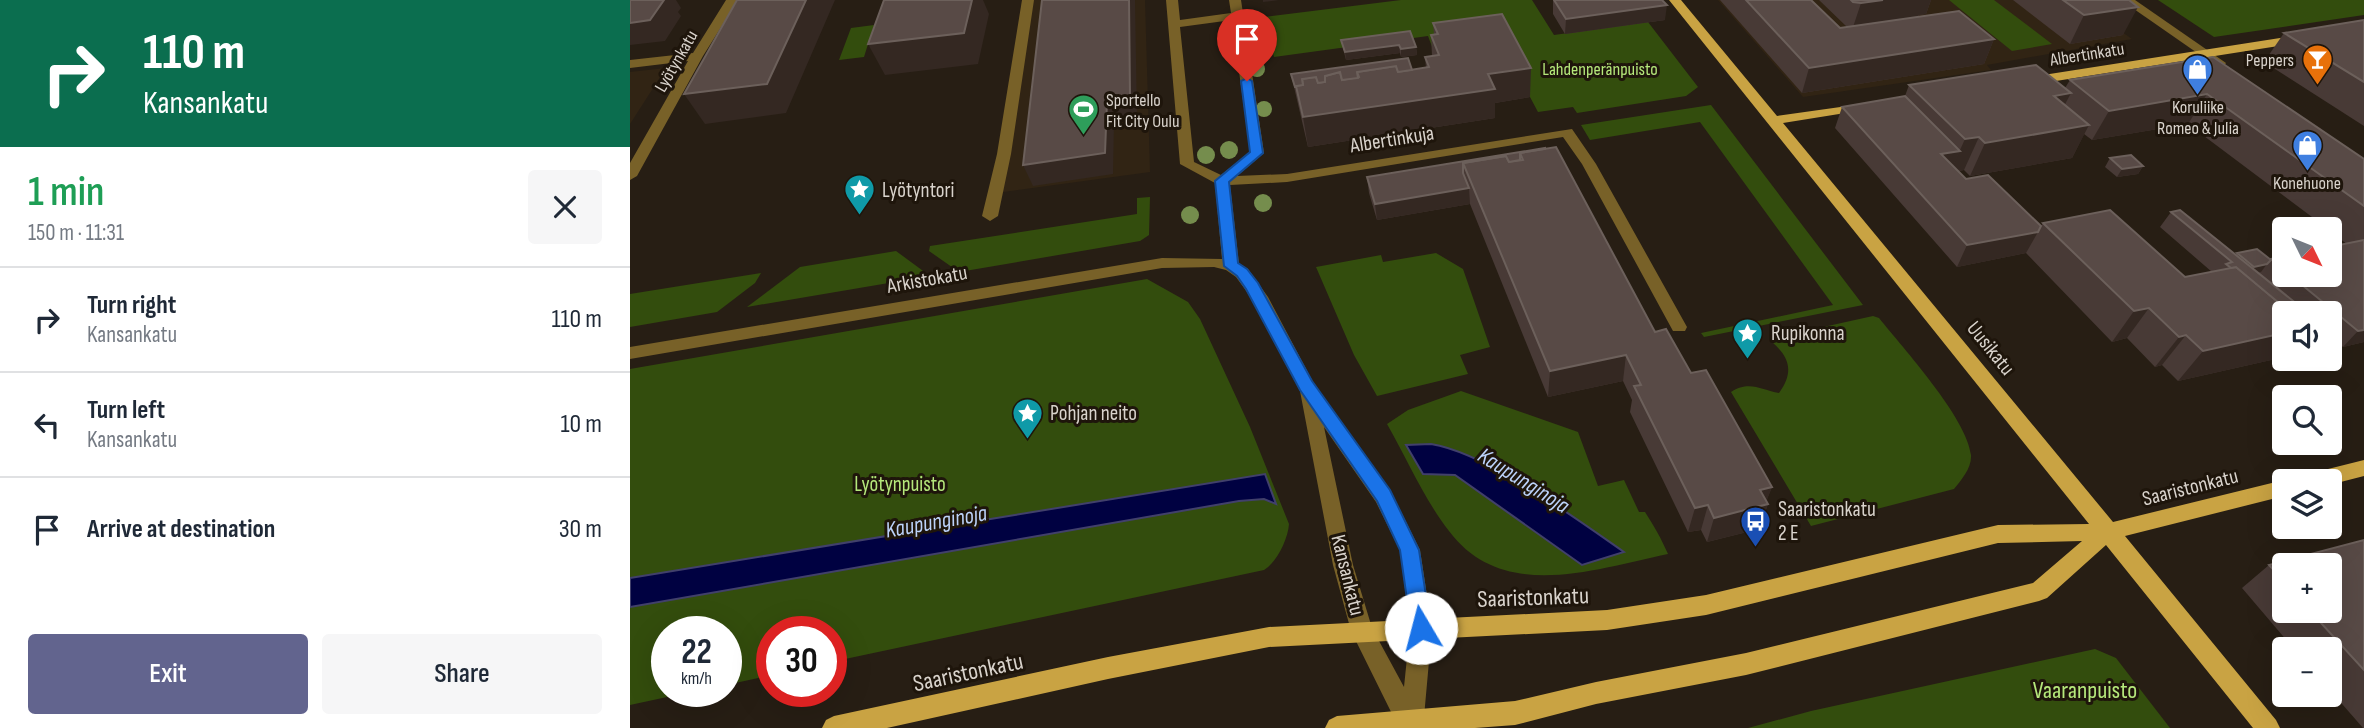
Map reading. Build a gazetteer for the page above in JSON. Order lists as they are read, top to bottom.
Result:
{
  "streets": {
    "main road": ["Albertinkatu", "Uusikatu", "Saaristonkatu"],
    "street": [
      "Lyötynkatu",
      "Albertinkuja",
      "Arkistokatu",
      "Kansankatu"
    ]
  },
  "crossings": [
    ["Arkistokatu", "Kansankatu"],
    ["Uusikatu", "Saaristonkatu"],
    ["Saaristonkatu", "Kansankatu"]
  ],
  "water": ["Kaupunginoja"],
  "parks": ["Lahdenperänpuisto", "Lyötynpuisto", "Vaaranpuisto"],
  "places": {
    "bar": ["Peppers"],
    "shop": ["Koruliike Romeo & Julia", "Konehuone"],
    "sports": ["Sportello Fit City Oulu"],
    "place": ["Lyötyntori", "Rupikonna", "Pohjan neito"],
    "bus stop": ["Saaristonkatu 2 E"]
  },
  "north": "bottom right",
  "page": {
    "turn": ["110 m", "Kansankatu"],
    "heading": ["1 min", "150 m · 11:31"],
    "map_buttons": ["+", "−"],
    "list": [
      {
        "name": "Turn right",
        "note": "Kansankatu",
        "value": "110 m"
      },
      {
        "name": "Turn left",
        "note": "Kansankatu",
        "value": "10 m"
      },
      {
        "name": "Arrive at destination",
        "value": "30 m"
      }
    ],
    "speed": "22 km/h",
    "limit": "30",
    "buttons": ["Exit", "Share"]
  }
}
